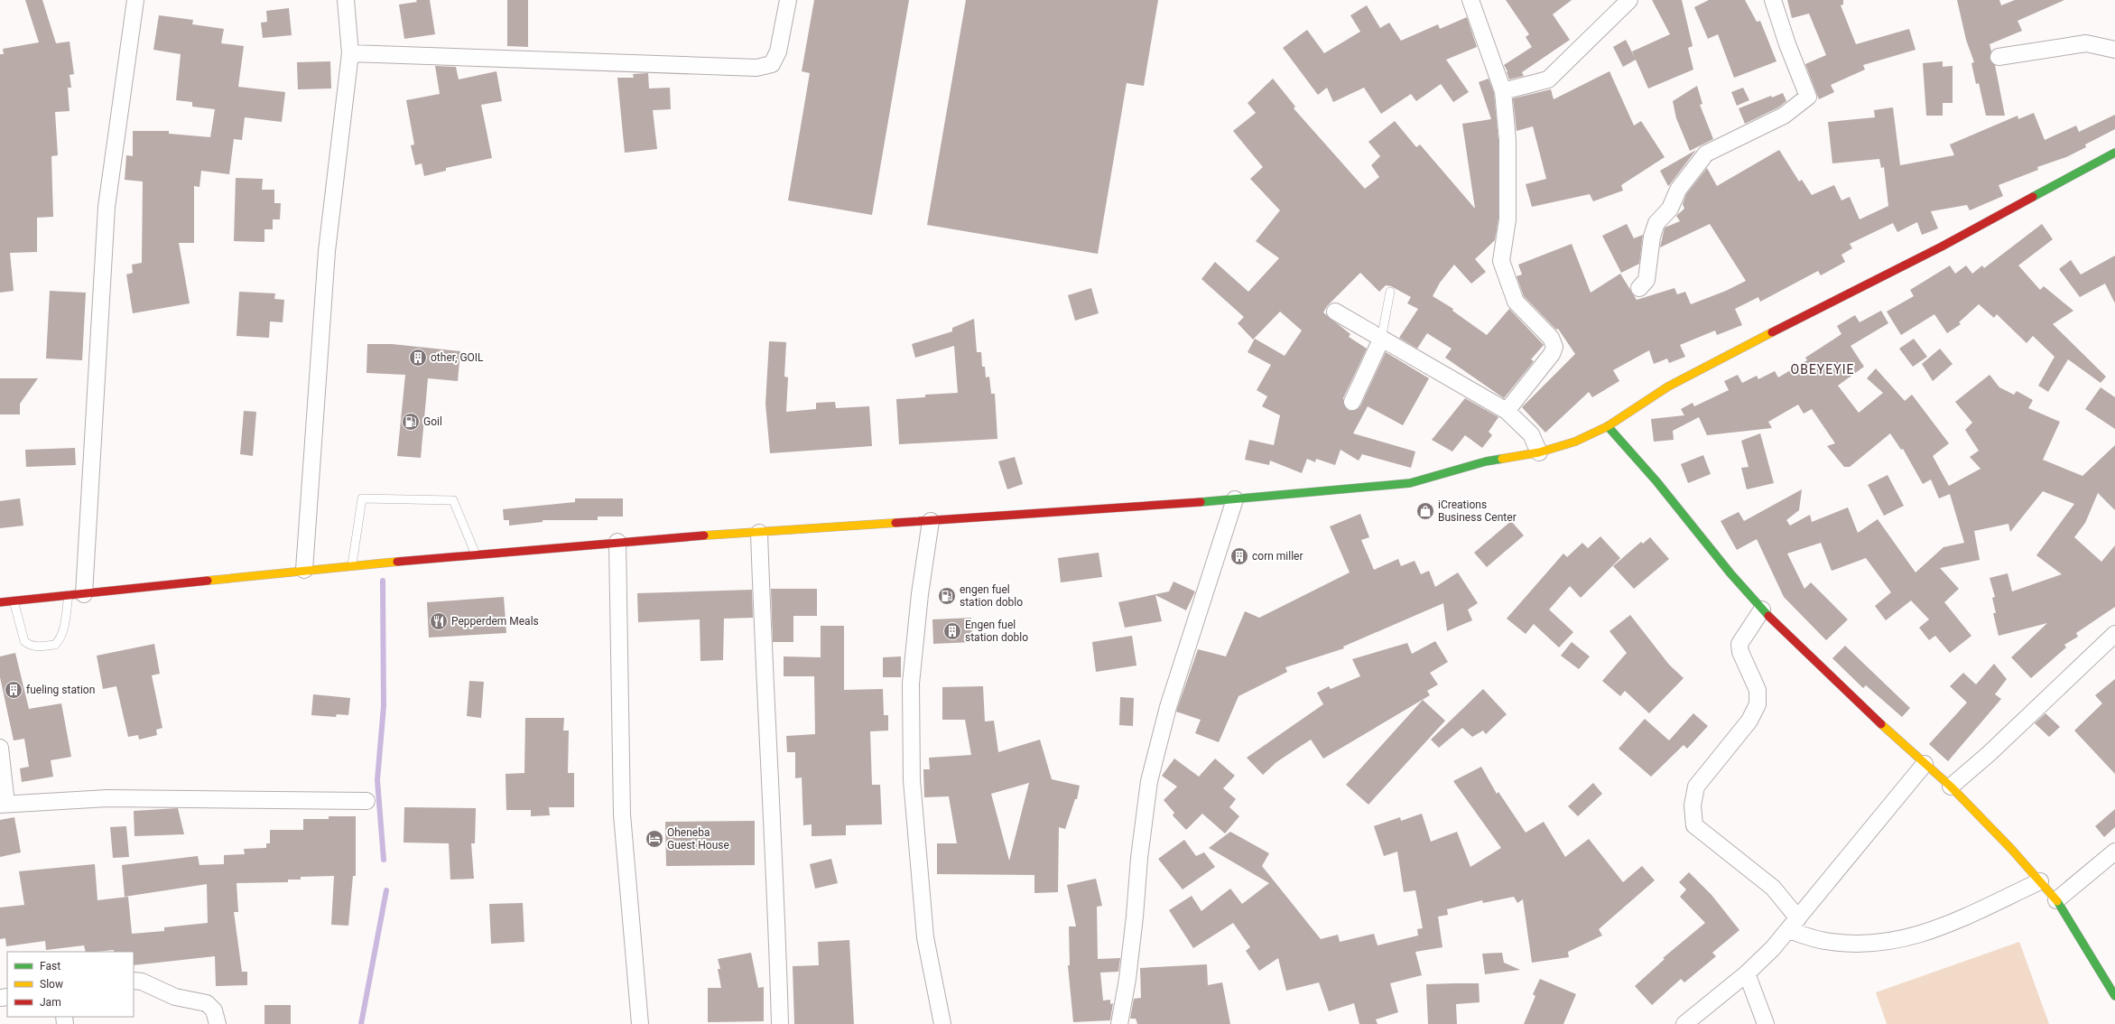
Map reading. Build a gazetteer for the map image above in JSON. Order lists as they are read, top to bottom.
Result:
{
  "districts": ["OBEYEYIE"],
  "places": {
    "building": [
      "other, GOIL",
      "corn miller",
      "Engen fuel station doblo",
      "fueling station"
    ],
    "fuel station": ["Goil", "engen fuel station doblo"],
    "shop": ["iCreations Business Center"],
    "restaurant": ["Pepperdem Meals"],
    "hotel": ["Oheneba Guest House"]
  },
  "legend": ["Fast", "Slow", "Jam"]
}
